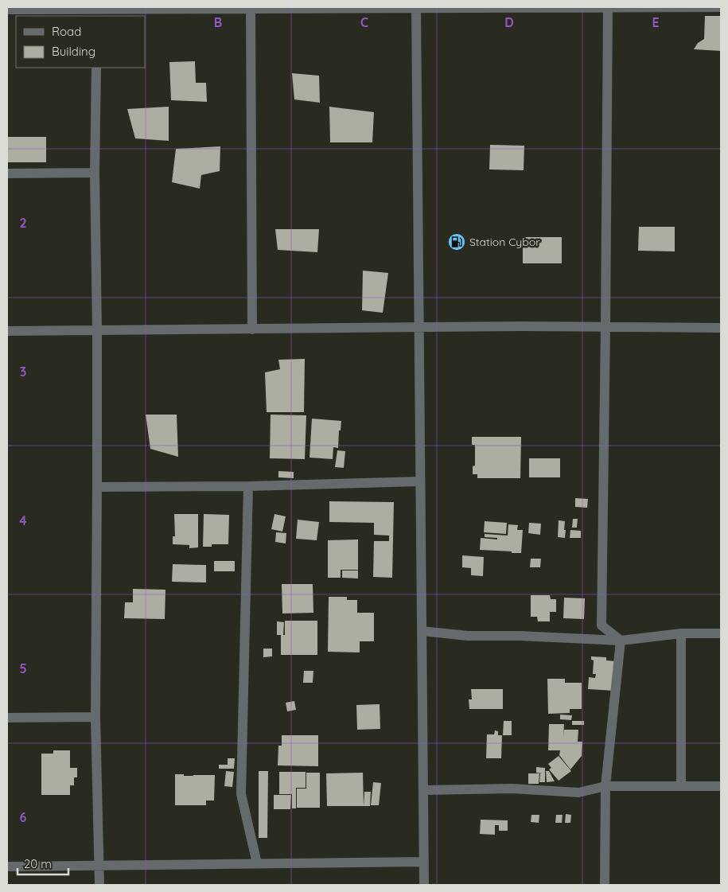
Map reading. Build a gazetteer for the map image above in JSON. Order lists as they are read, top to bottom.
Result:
{
  "places": {
    "fuel station": ["Station Cybor"]
  },
  "legend": ["Road", "Building"],
  "scale_bar": "20 m",
  "grid": {
    "columns": [
      "B",
      "C",
      "D",
      "E"
    ],
    "rows": [
      "2",
      "3",
      "4",
      "5",
      "6"
    ]
  }
}
